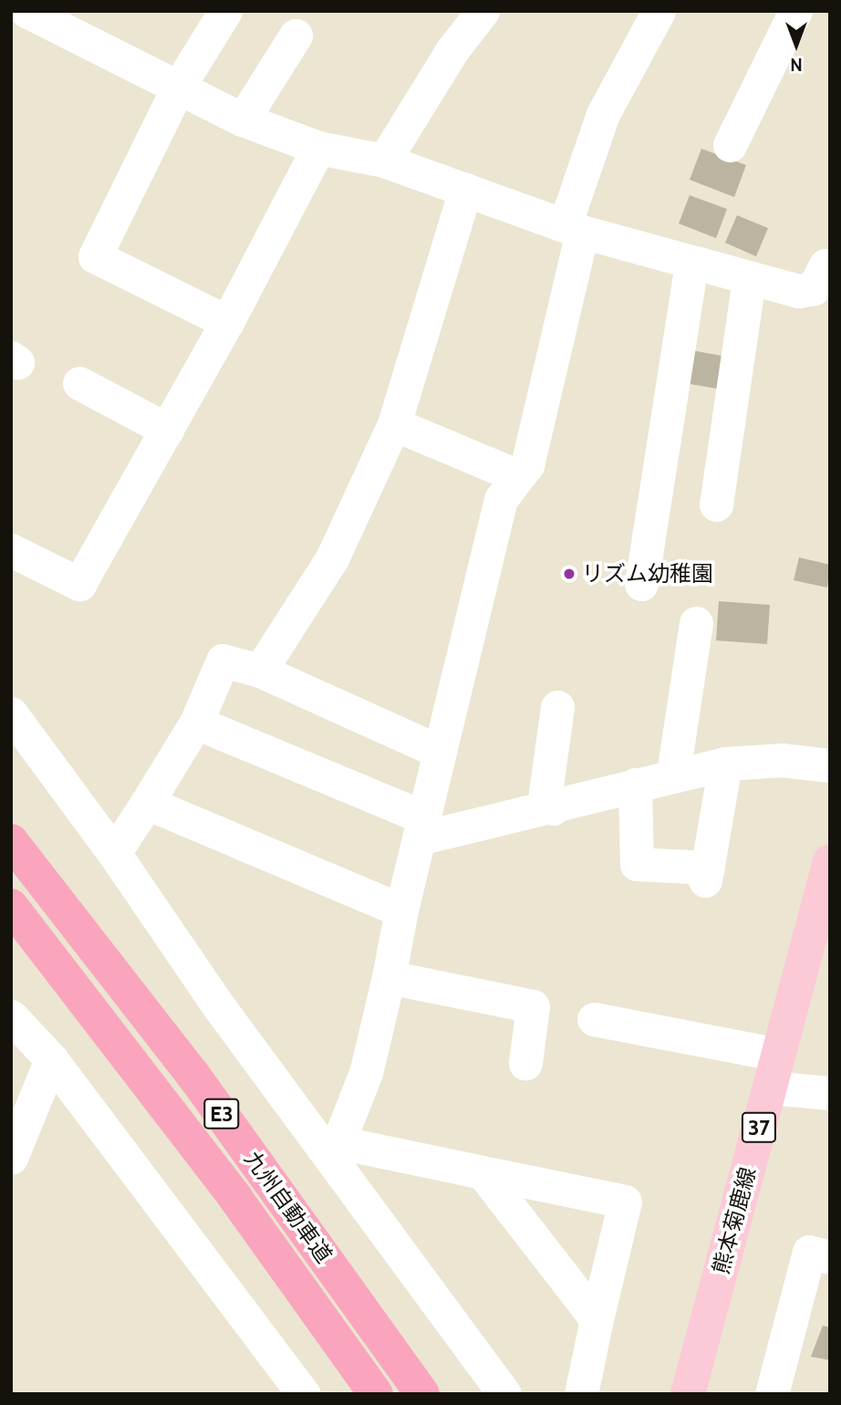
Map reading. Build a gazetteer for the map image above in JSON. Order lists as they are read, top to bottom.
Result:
{
  "streets": {
    "highway": ["E3", "九州自動車道"],
    "main road": ["37", "熊本菊鹿線"]
  },
  "places": ["リズム幼稚園"],
  "north": "bottom"
}
